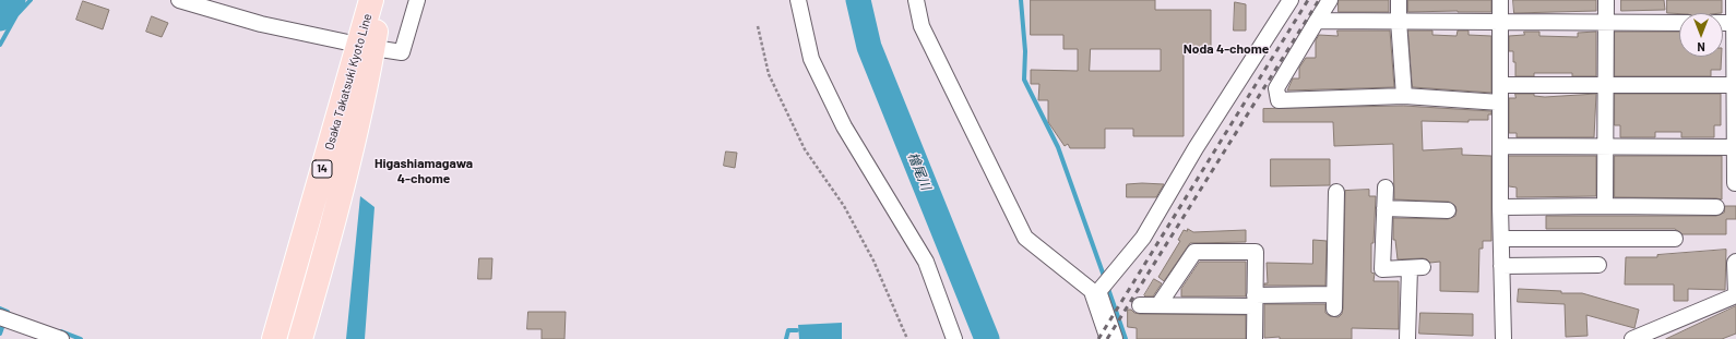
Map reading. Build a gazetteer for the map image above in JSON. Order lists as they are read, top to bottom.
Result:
{
  "streets": {
    "main road": ["Osaka Takatsuki Kyoto Line", "14"]
  },
  "districts": ["Noda 4-chome", "Higashiamagawa 4-chome"],
  "water": ["檜尾川"],
  "north": "bottom"
}
